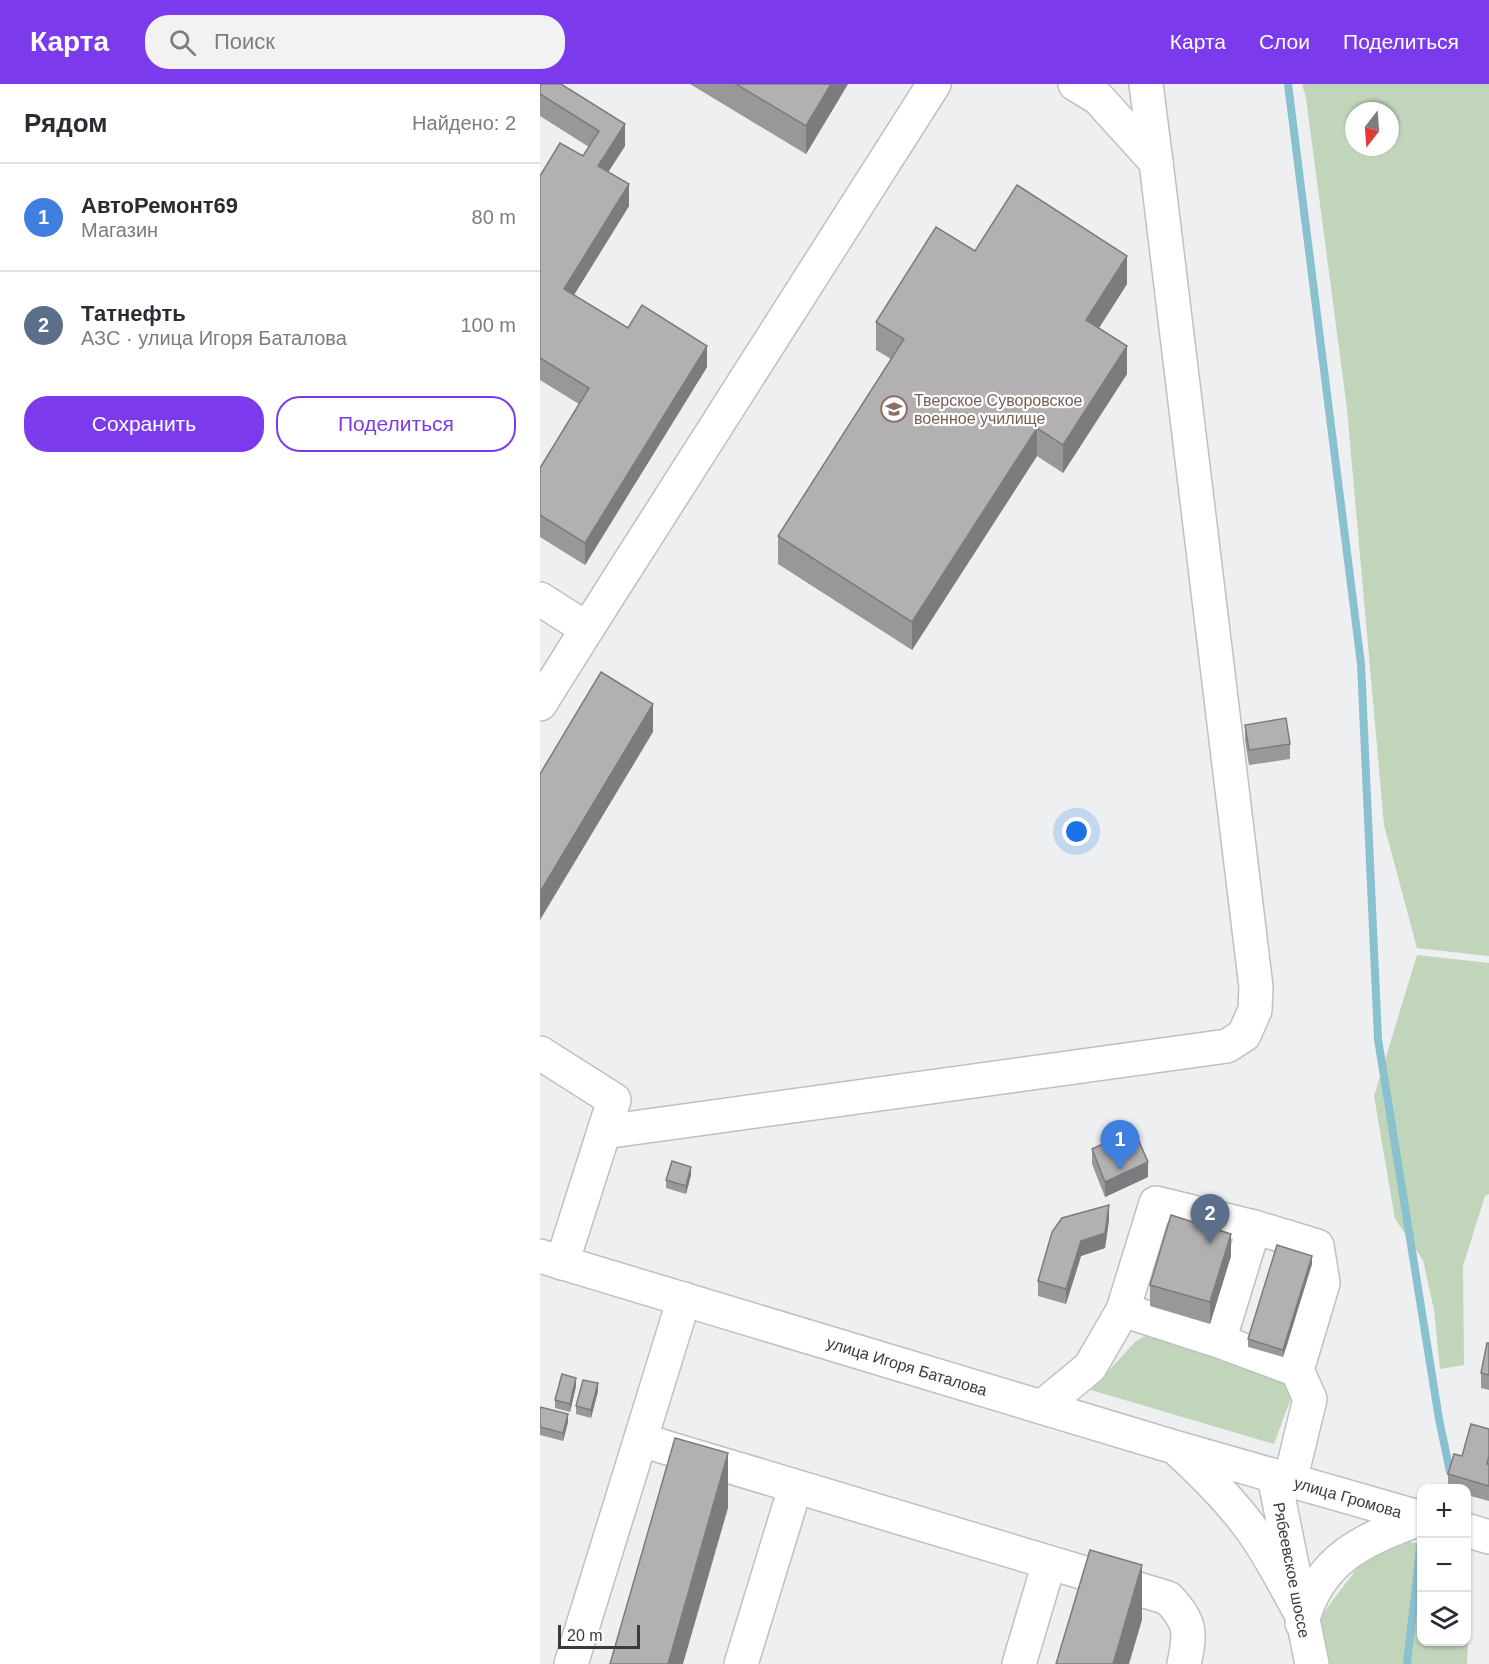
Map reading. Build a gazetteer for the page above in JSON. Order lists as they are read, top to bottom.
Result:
{
  "streets": {
    "street": ["улица Игоря Баталова", "улица Громова", "Рябеевское шоссе"]
  },
  "crossings": [
    ["улица Игоря Баталова", "улица Громова"],
    ["улица Игоря Баталова", "Рябеевское шоссе"],
    ["улица Громова", "Рябеевское шоссе"]
  ],
  "places": {
    "school or university": ["Тверское Суворовское военное училище"]
  },
  "scale_bar": "20 m",
  "north": "bottom",
  "page": {
    "header": "Карта",
    "search": "Поиск",
    "nav": ["Карта", "Слои", "Поделиться"],
    "heading": ["Рядом", "Найдено: 2"],
    "list": [
      {
        "mark": "1",
        "name": "АвтоРемонт69",
        "note": "Магазин",
        "value": "80 m"
      },
      {
        "mark": "2",
        "name": "Татнефть",
        "note": "АЗС · улица Игоря Баталова",
        "value": "100 m"
      }
    ],
    "buttons": ["Сохранить", "Поделиться"],
    "pins": ["1", "2"],
    "map_buttons": ["+", "−"],
    "scale": "20 m"
  }
}
